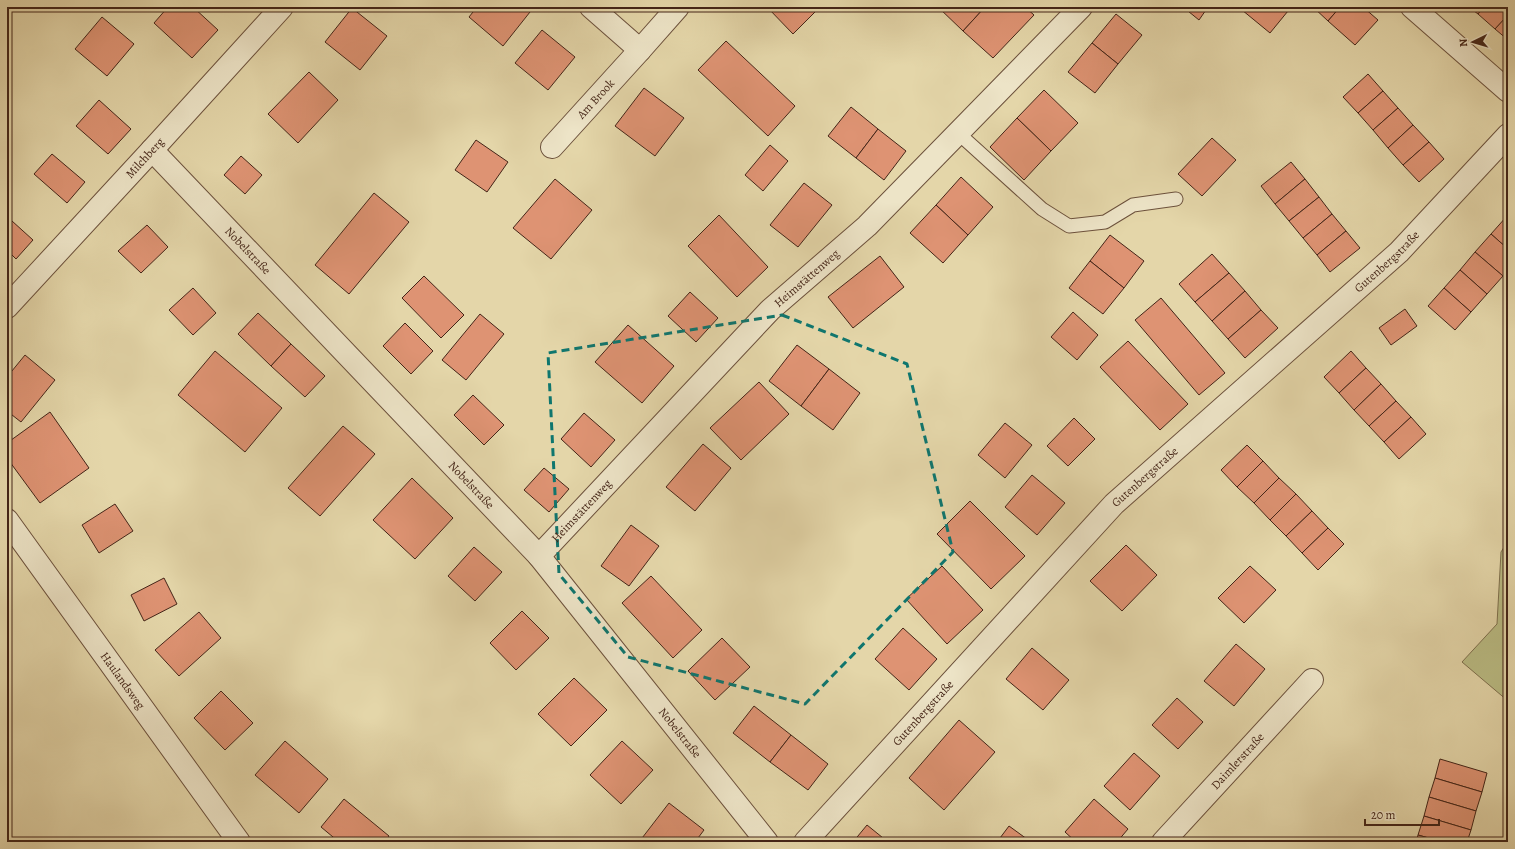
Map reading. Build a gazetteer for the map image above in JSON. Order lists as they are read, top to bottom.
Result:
{
  "streets": {
    "street": [
      "Am Brook",
      "Milchberg",
      "Nobelstraße",
      "Gutenbergstraße",
      "Heimstättenweg",
      "Haulandsweg",
      "Daimlerstraße"
    ]
  },
  "crossings": [
    ["Milchberg", "Nobelstraße"],
    ["Nobelstraße", "Heimstättenweg"]
  ],
  "scale_bar": "20 m",
  "north": "left"
}
